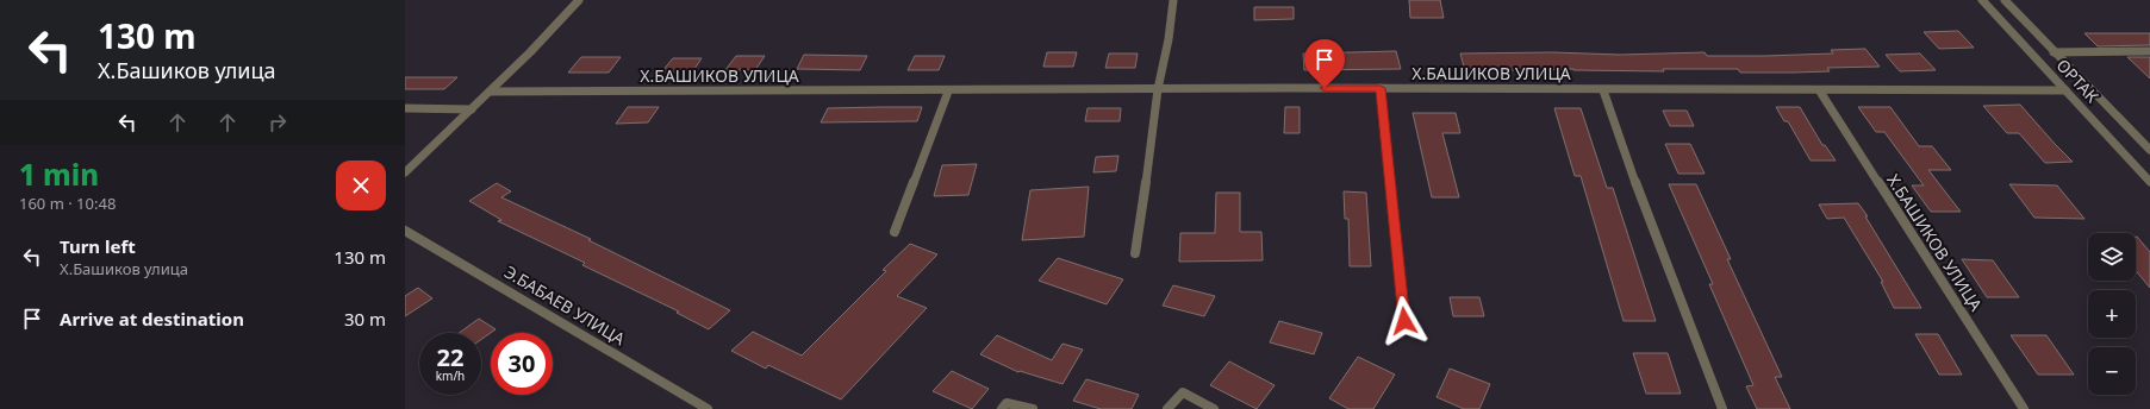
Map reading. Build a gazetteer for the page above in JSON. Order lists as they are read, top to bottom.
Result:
{
  "streets": {
    "street": ["Х.БАШИКОВ УЛИЦА", "ОРТАК", "Э.БАБАЕВ УЛИЦА"]
  },
  "crossings": [
    ["Х.БАШИКОВ УЛИЦА", "ОРТАК"]
  ],
  "page": {
    "turn": ["130 m", "Х.Башиков улица"],
    "heading": ["1 min", "160 m · 10:48"],
    "list": [
      {
        "name": "Turn left",
        "note": "Х.Башиков улица",
        "value": "130 m"
      },
      {
        "name": "Arrive at destination",
        "value": "30 m"
      }
    ],
    "map_buttons": ["+", "−"],
    "speed": "22 km/h",
    "limit": "30"
  }
}
